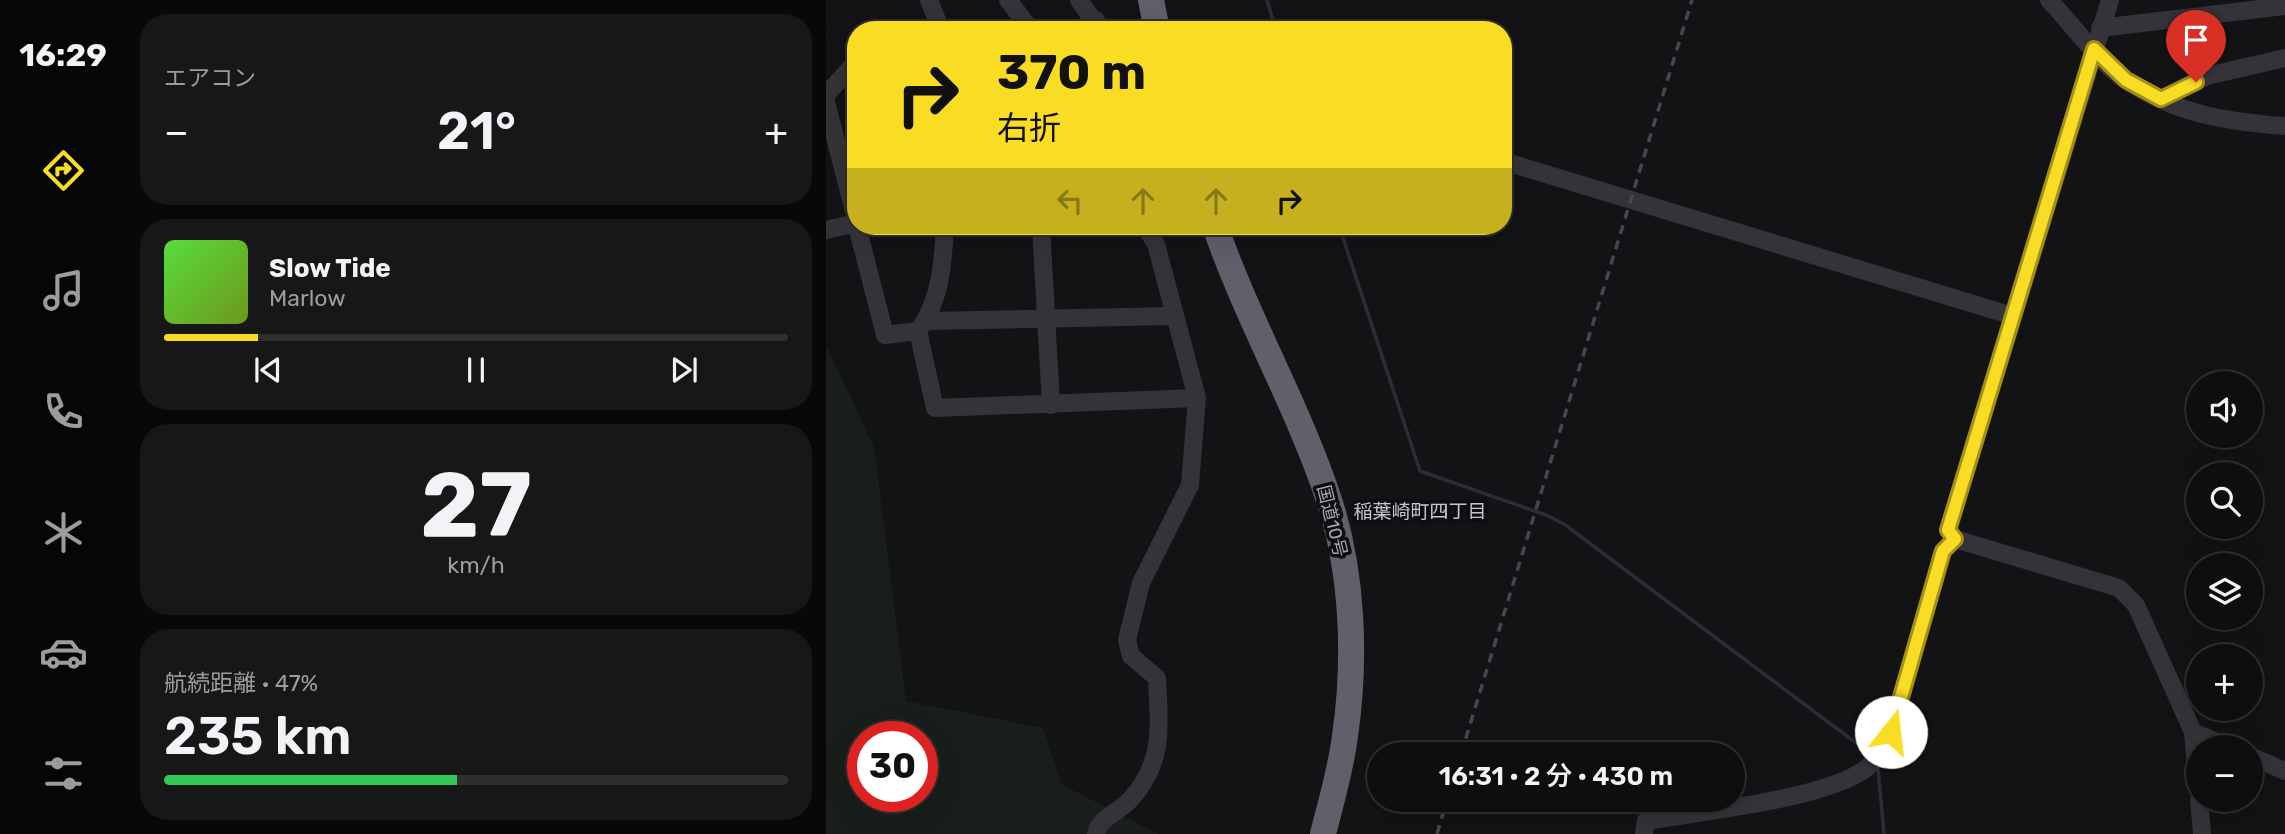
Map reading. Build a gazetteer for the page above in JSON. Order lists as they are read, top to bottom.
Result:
{
  "streets": {
    "highway": ["国道10号"]
  },
  "districts": ["稲葉崎町四丁目"],
  "page": {
    "tabs": "16:29",
    "tile": [
      "エアコン",
      ["27", "km/h"],
      ["航続距離 · 47%", "235 km"]
    ],
    "turn": ["370 m", "右折"],
    "heat": ["−", "21°", "+"],
    "song": ["Slow Tide", "Marlow"],
    "map_buttons": ["+", "−"],
    "limit": "30",
    "trip": "16:31 · 2 分 · 430 m"
  }
}
